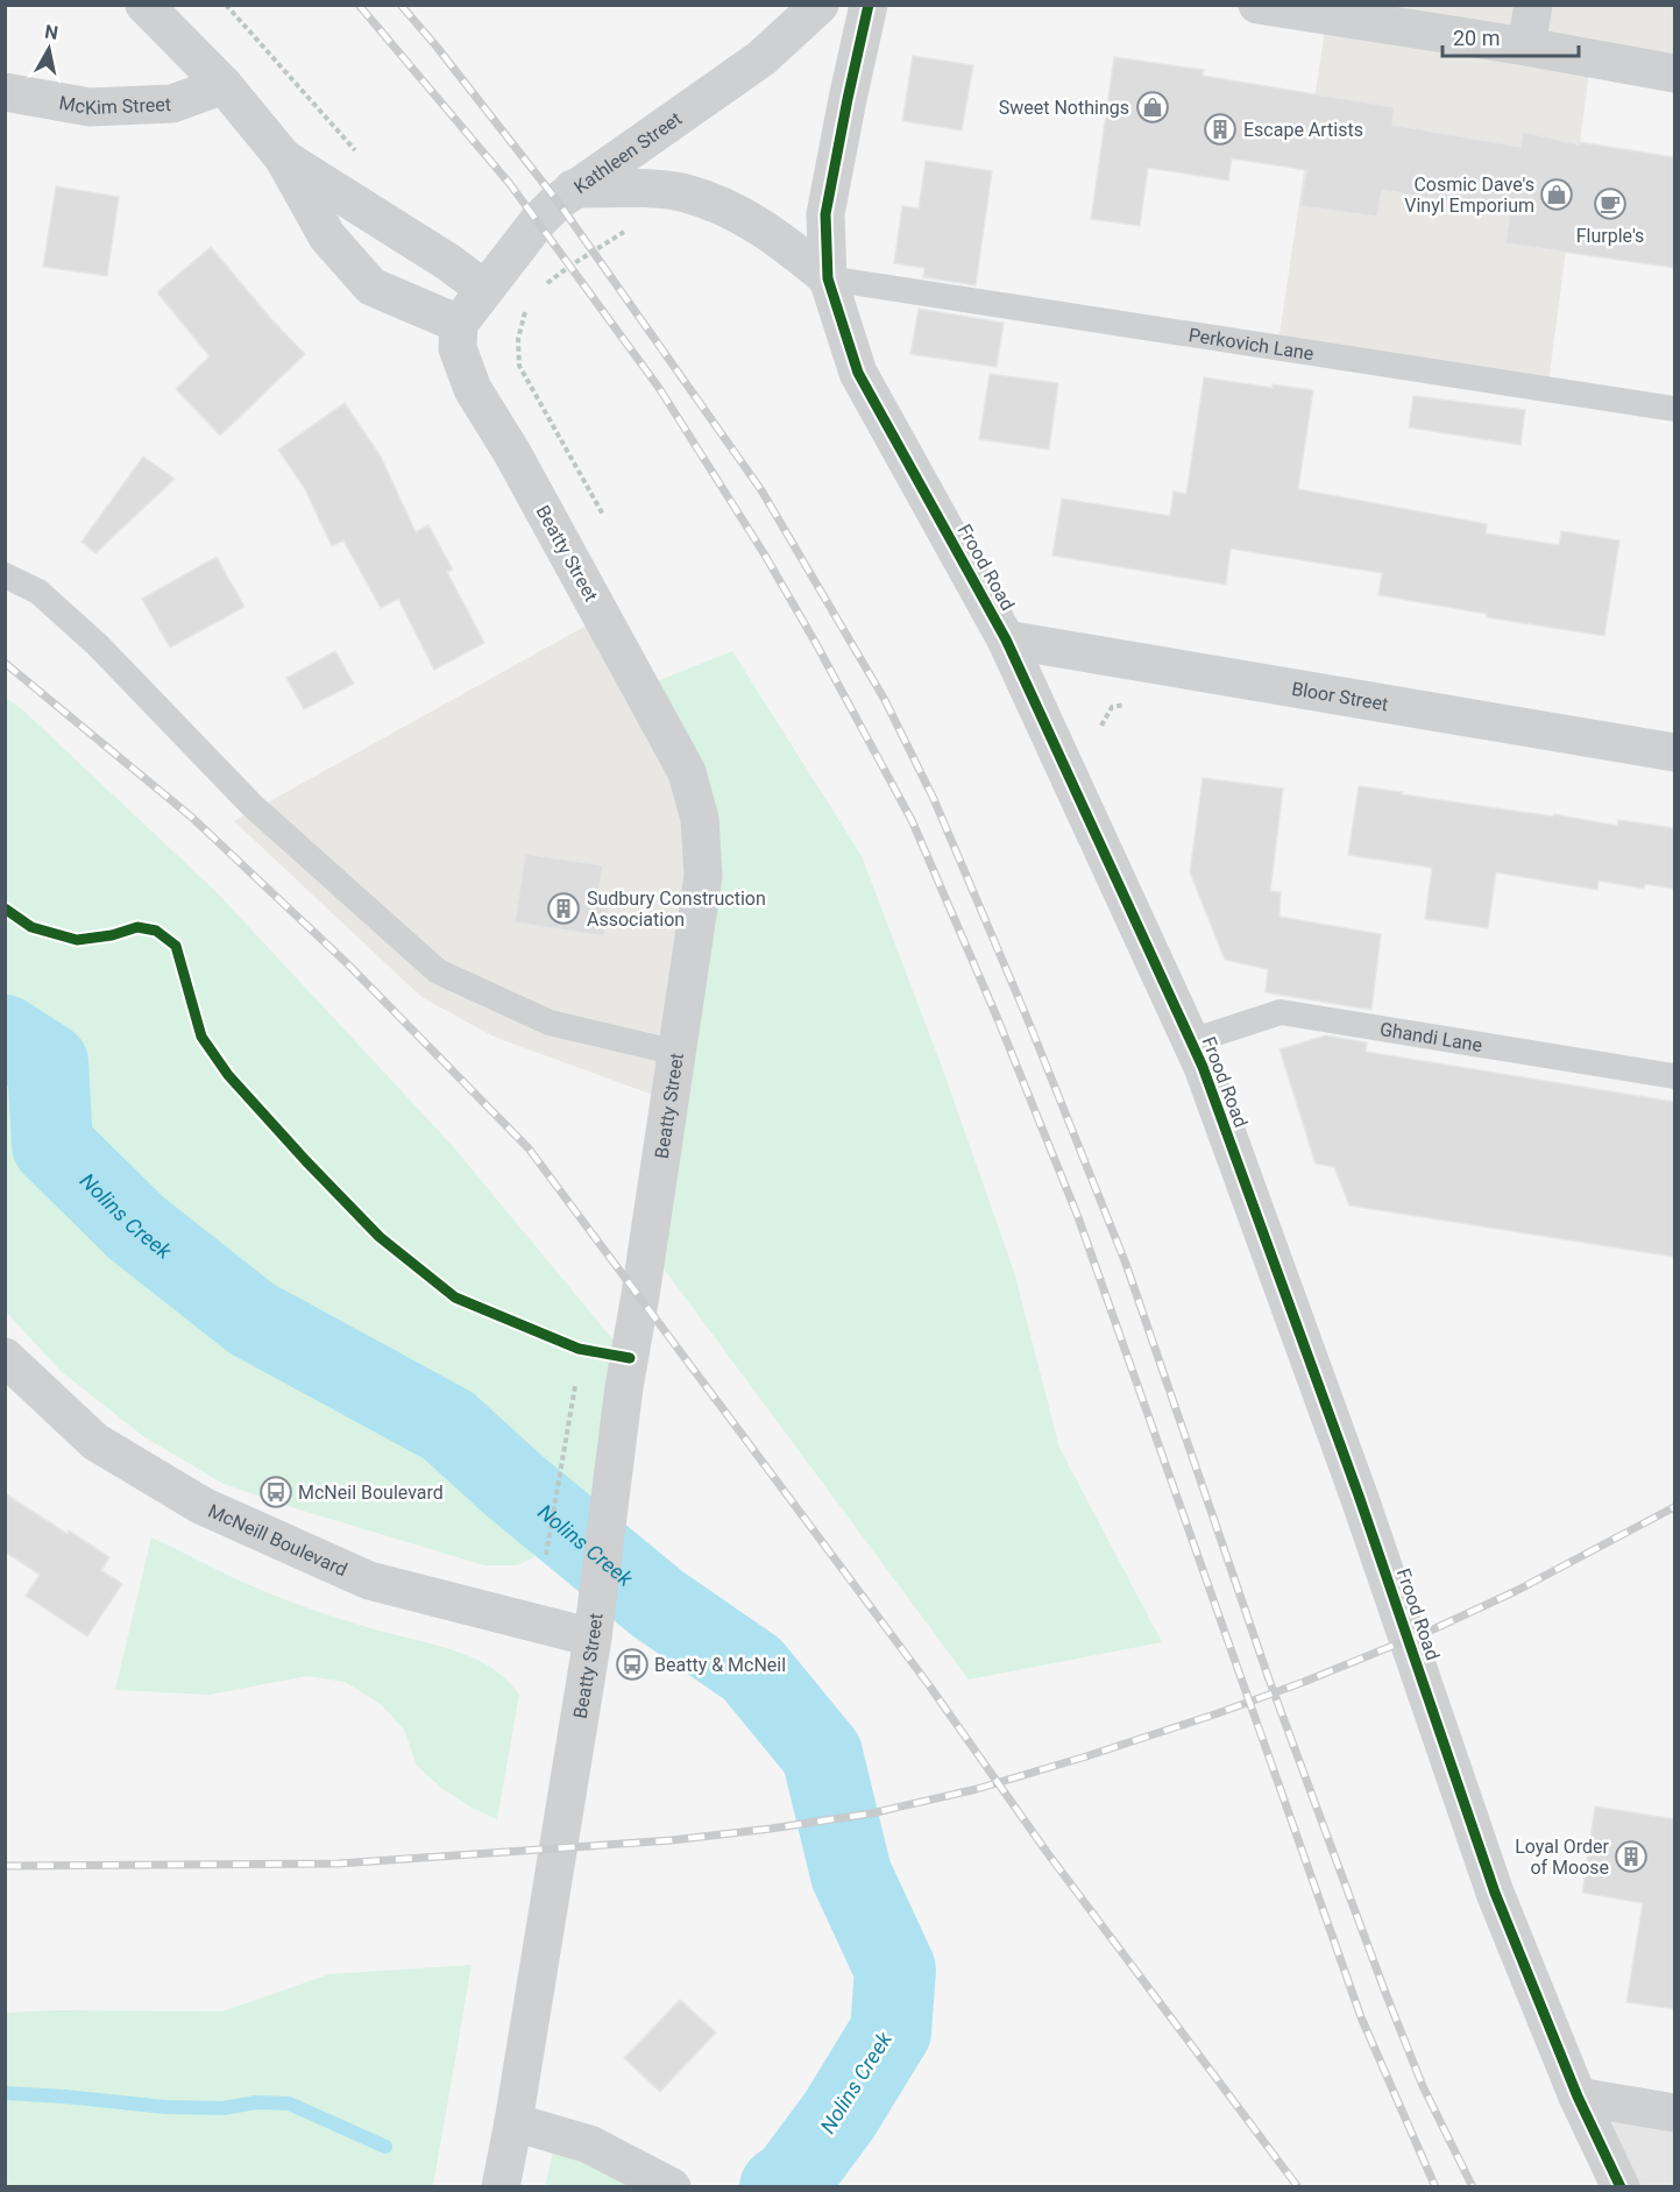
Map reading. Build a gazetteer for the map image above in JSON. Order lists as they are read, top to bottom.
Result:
{
  "streets": {
    "street": [
      "McKim Street",
      "Kathleen Street",
      "Beatty Street",
      "Frood Road",
      "Bloor Street",
      "McNeill Boulevard"
    ],
    "lane": ["Perkovich Lane", "Ghandi Lane"]
  },
  "crossings": [
    ["Kathleen Street", "Beatty Street"],
    ["Perkovich Lane", "Frood Road"],
    ["Beatty Street", "McNeill Boulevard"],
    ["Frood Road", "Bloor Street"],
    ["Frood Road", "Ghandi Lane"]
  ],
  "water": ["Nolins Creek"],
  "places": {
    "shop": ["Sweet Nothings", "Cosmic Dave's Vinyl Emporium"],
    "building": ["Escape Artists", "Sudbury Construction Association", "Loyal Order of Moose"],
    "cafe": ["Flurple's"],
    "bus stop": ["McNeil Boulevard", "Beatty & McNeil"]
  },
  "scale_bar": "20 m",
  "north": "top"
}
